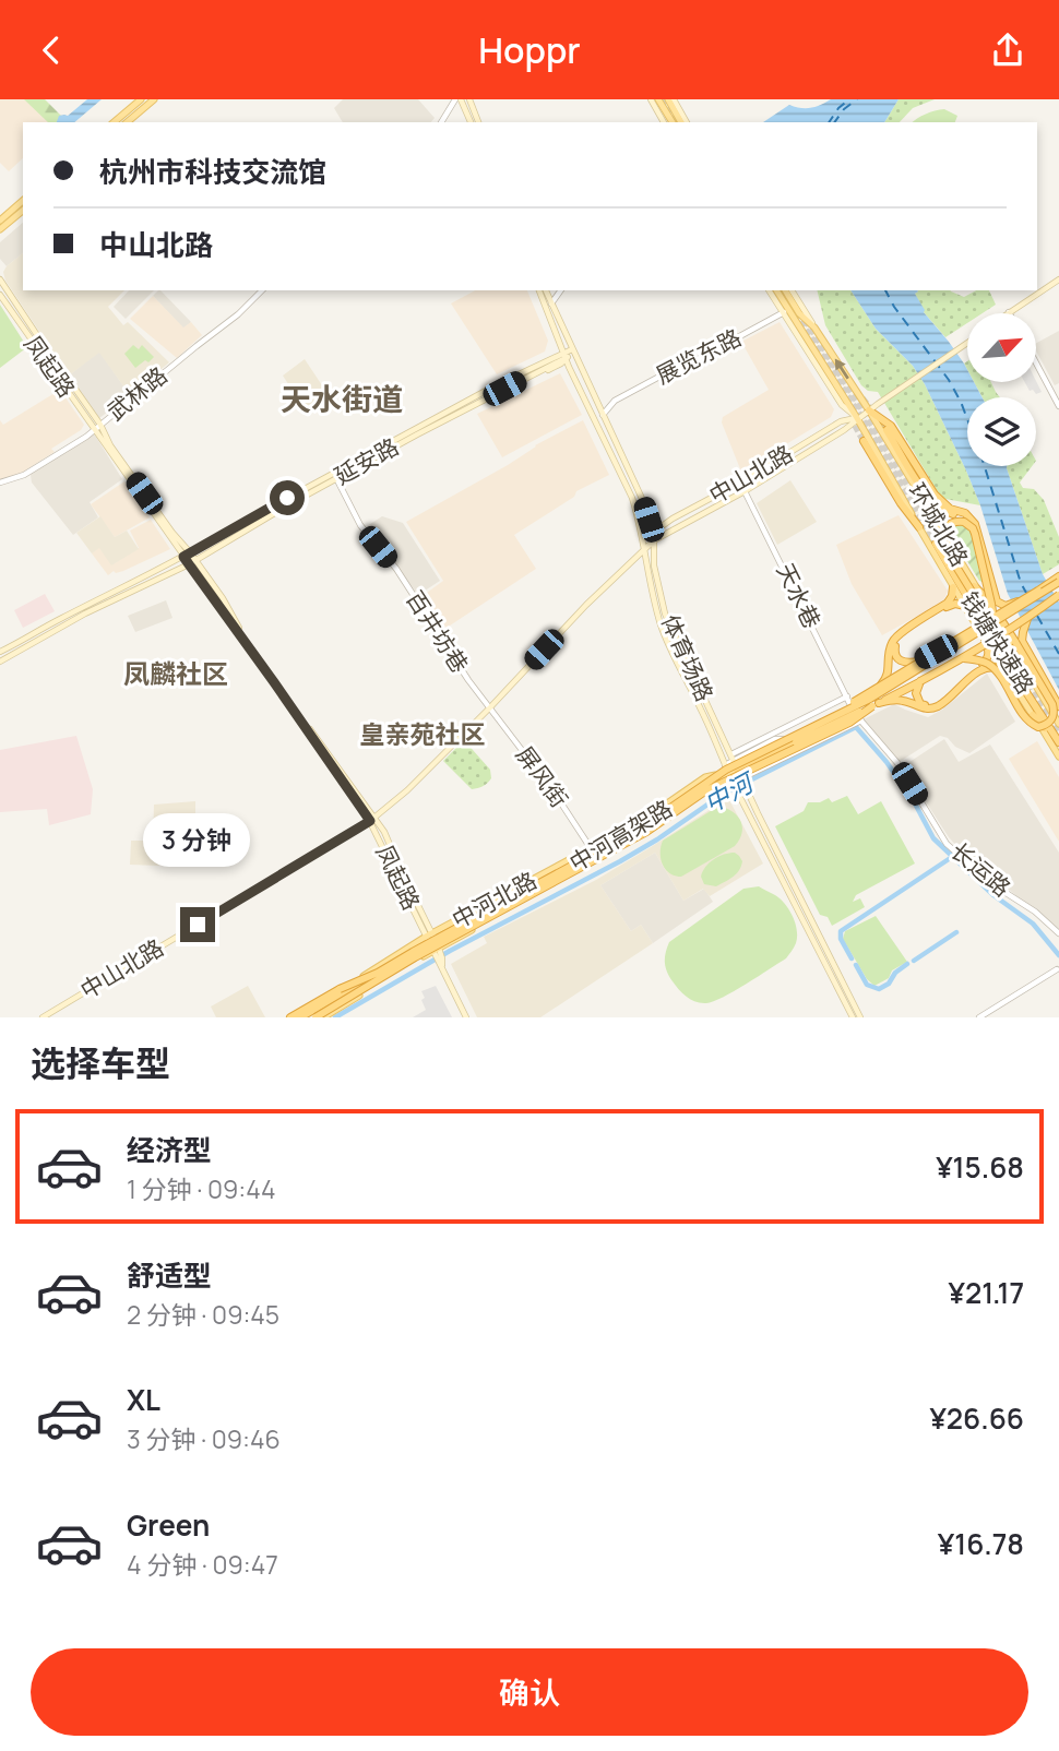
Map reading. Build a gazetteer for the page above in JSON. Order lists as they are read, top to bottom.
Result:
{
  "streets": {
    "highway": ["钱塘快速路", "中河高架路"],
    "main road": [
      "凤起路",
      "延安路",
      "中山北路",
      "环城北路",
      "体育场路",
      "中河北路"
    ],
    "street": [
      "展览东路",
      "武林路",
      "天水巷",
      "百井坊巷",
      "屏风街",
      "长运路"
    ]
  },
  "crossings": [
    ["展览东路", "环城北路"],
    ["展览东路", "体育场路"],
    ["凤起路", "武林路"],
    ["凤起路", "延安路"],
    ["凤起路", "中山北路"],
    ["延安路", "百井坊巷"],
    ["延安路", "体育场路"],
    ["中山北路", "环城北路"],
    ["中山北路", "天水巷"],
    ["中山北路", "百井坊巷"],
    ["中山北路", "体育场路"],
    ["中山北路", "屏风街"],
    ["天水巷", "长运路"],
    ["百井坊巷", "屏风街"],
    ["体育场路", "中河高架路"],
    ["体育场路", "中河北路"],
    ["屏风街", "中河北路"],
    ["中河高架路", "中河北路"]
  ],
  "districts": ["天水街道", "凤麟社区", "皇亲苑社区"],
  "water": ["中河"],
  "north": "top right",
  "page": {
    "header": "Hoppr",
    "banner": ["杭州市科技交流馆", "中山北路"],
    "bubble": "3 分钟",
    "heading": "选择车型",
    "list": [
      {
        "name": "经济型",
        "note": "1 分钟 · 09:44",
        "value": "¥15.68"
      },
      {
        "name": "舒适型",
        "note": "2 分钟 · 09:45",
        "value": "¥21.17"
      },
      {
        "name": "XL",
        "note": "3 分钟 · 09:46",
        "value": "¥26.66"
      },
      {
        "name": "Green",
        "note": "4 分钟 · 09:47",
        "value": "¥16.78"
      }
    ],
    "buttons": "确认"
  }
}
